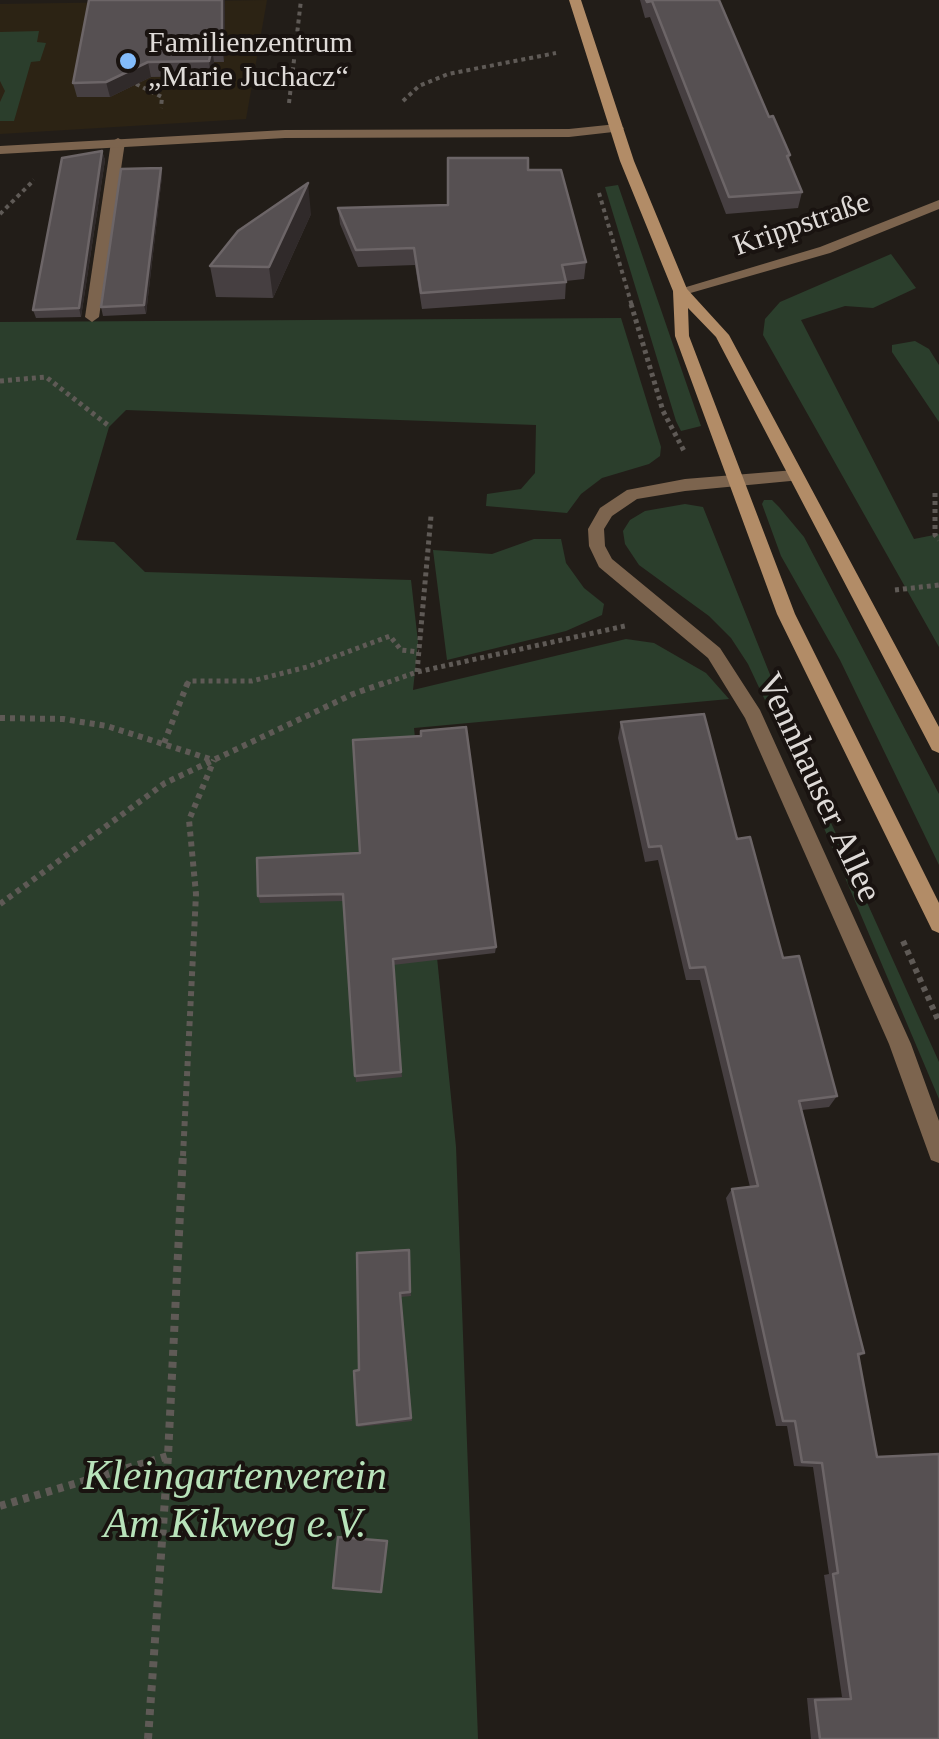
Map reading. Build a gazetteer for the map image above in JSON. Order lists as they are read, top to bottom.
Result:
{
  "streets": {
    "main road": ["Vennhauser Allee"],
    "street": ["Krippstraße"]
  },
  "crossings": [
    ["Krippstraße", "Vennhauser Allee"]
  ],
  "parks": ["Kleingartenverein Am Kikweg e.V."],
  "places": ["Familienzentrum „Marie Juchacz“"]
}
